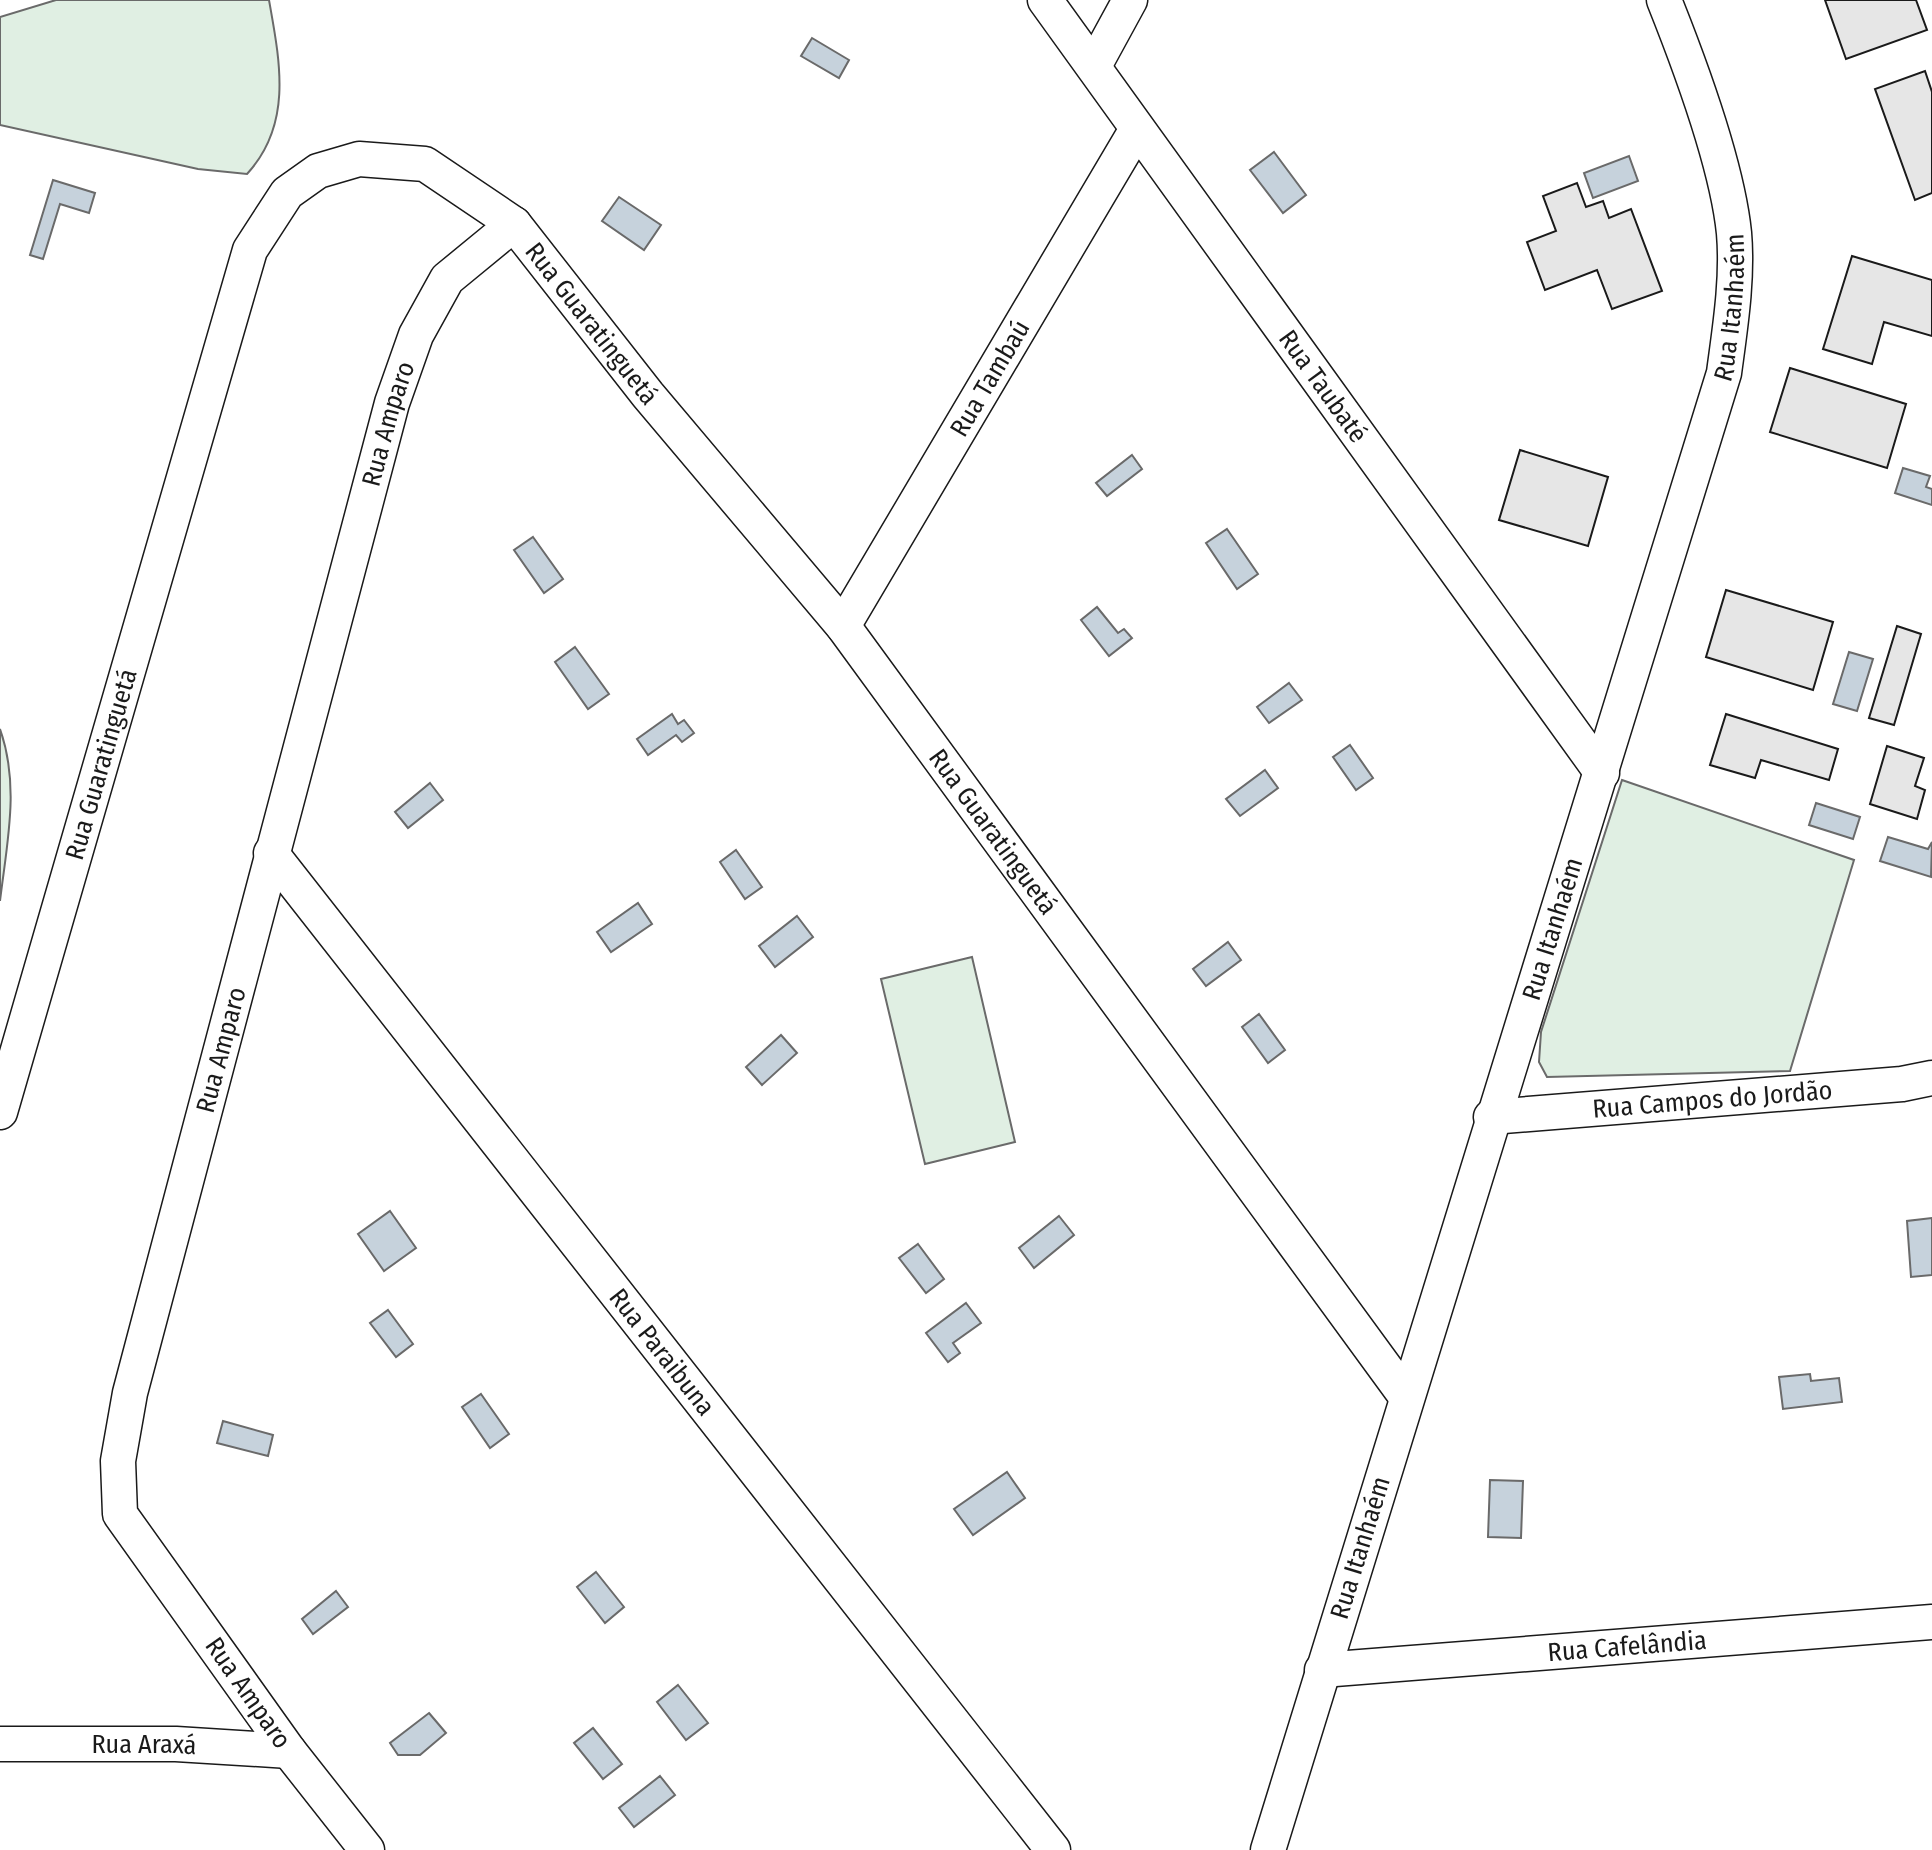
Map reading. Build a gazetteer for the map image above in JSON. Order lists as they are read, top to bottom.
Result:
{
  "streets": {
    "street": [
      "Rua Itanhaém",
      "Rua Guaratinguetá",
      "Rua Tambaú",
      "Rua Taubaté",
      "Rua Amparo",
      "Rua Campos do Jordão",
      "Rua Paraibuna",
      "Rua Cafelândia",
      "Rua Araxá"
    ]
  },
  "crossings": [
    ["Rua Itanhaém", "Rua Guaratinguetá"],
    ["Rua Itanhaém", "Rua Taubaté"],
    ["Rua Itanhaém", "Rua Campos do Jordão"],
    ["Rua Itanhaém", "Rua Cafelândia"],
    ["Rua Guaratinguetá", "Rua Tambaú"],
    ["Rua Guaratinguetá", "Rua Amparo"],
    ["Rua Tambaú", "Rua Taubaté"],
    ["Rua Amparo", "Rua Paraibuna"],
    ["Rua Amparo", "Rua Araxá"]
  ]
}
